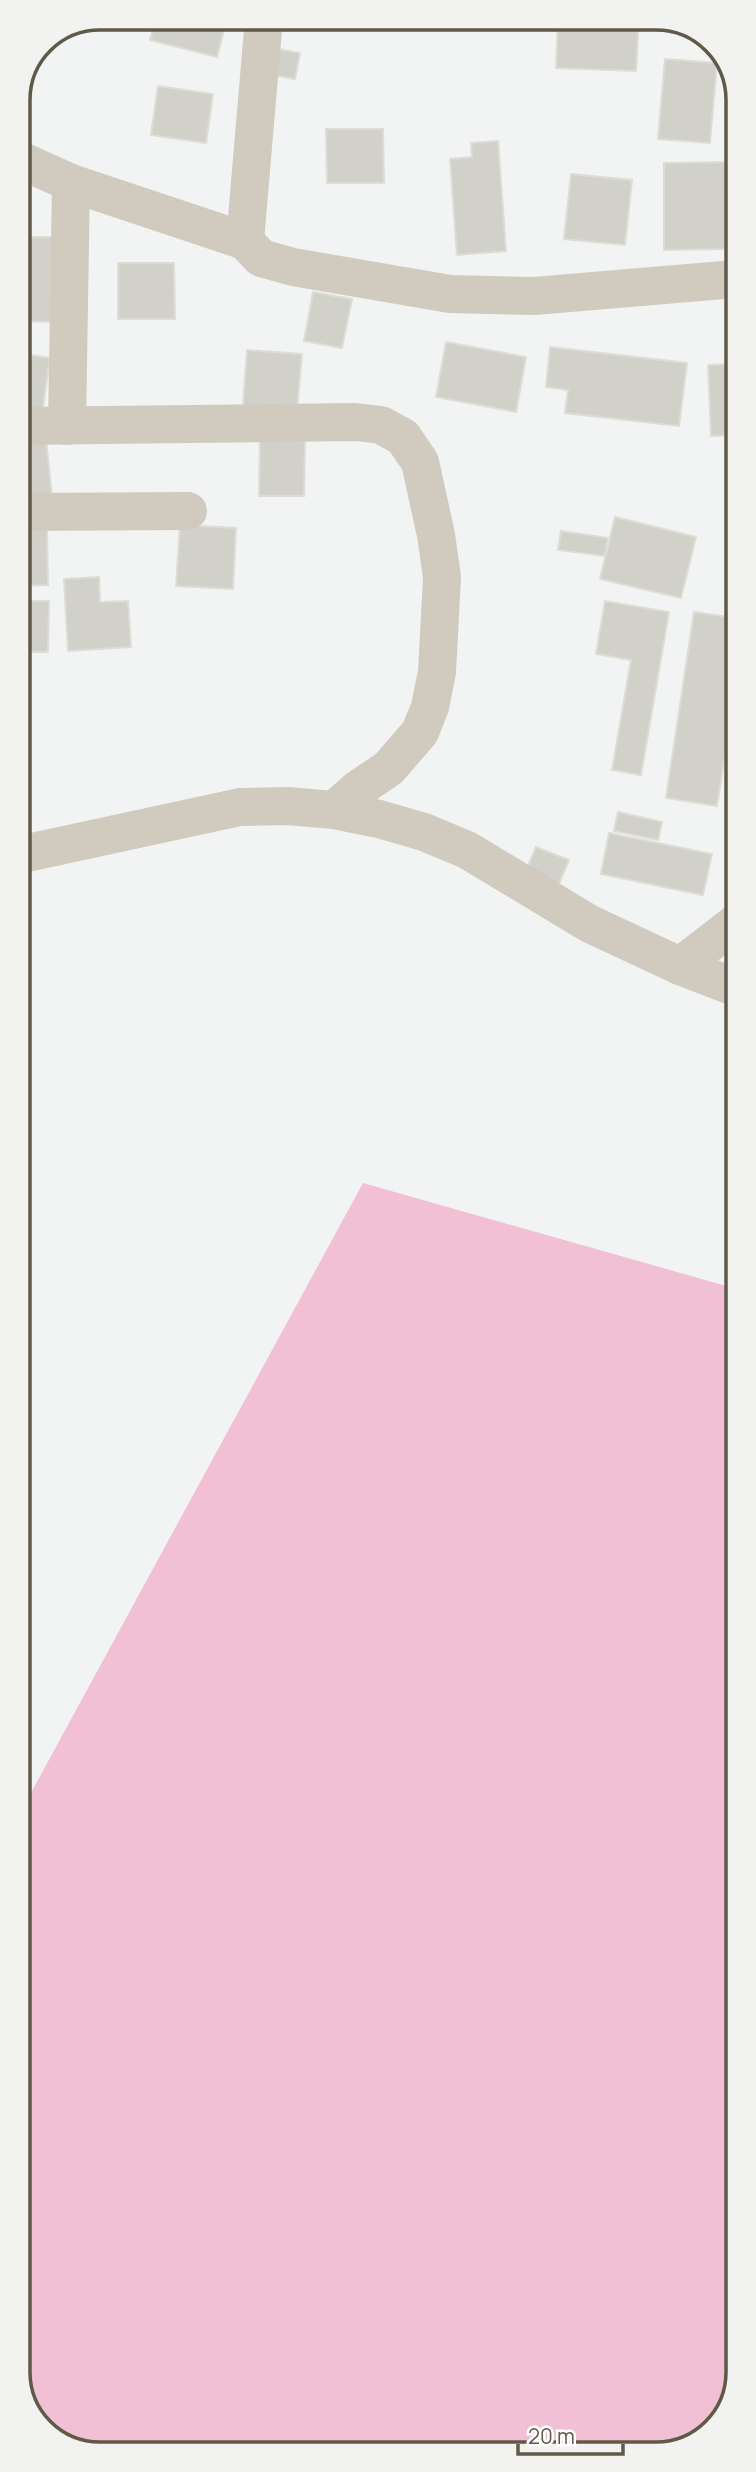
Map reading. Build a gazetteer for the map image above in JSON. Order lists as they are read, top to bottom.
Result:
{
  "scale_bar": "20 m"
}
